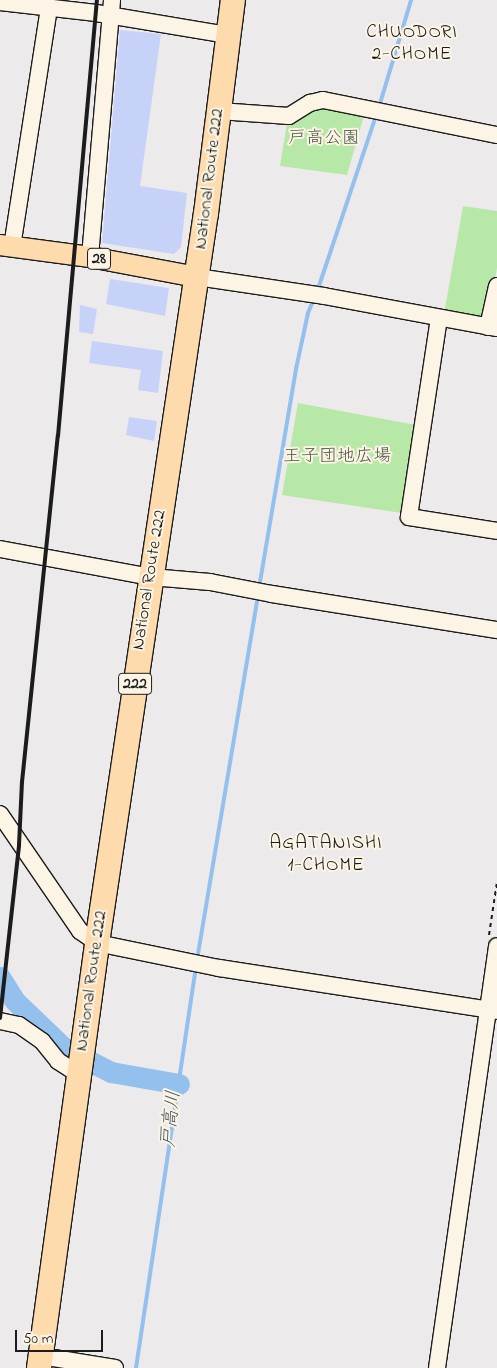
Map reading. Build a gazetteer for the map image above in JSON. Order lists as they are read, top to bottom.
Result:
{
  "streets": {
    "highway": ["National Route 222", "222"],
    "main road": ["28"]
  },
  "crossings": [
    ["National Route 222", "28"]
  ],
  "districts": ["CHUODORI 2-CHOME", "AGATANISHI 1-CHOME"],
  "water": ["戸高川"],
  "parks": ["戸高公園", "王子団地広場"],
  "scale_bar": "50 m"
}
